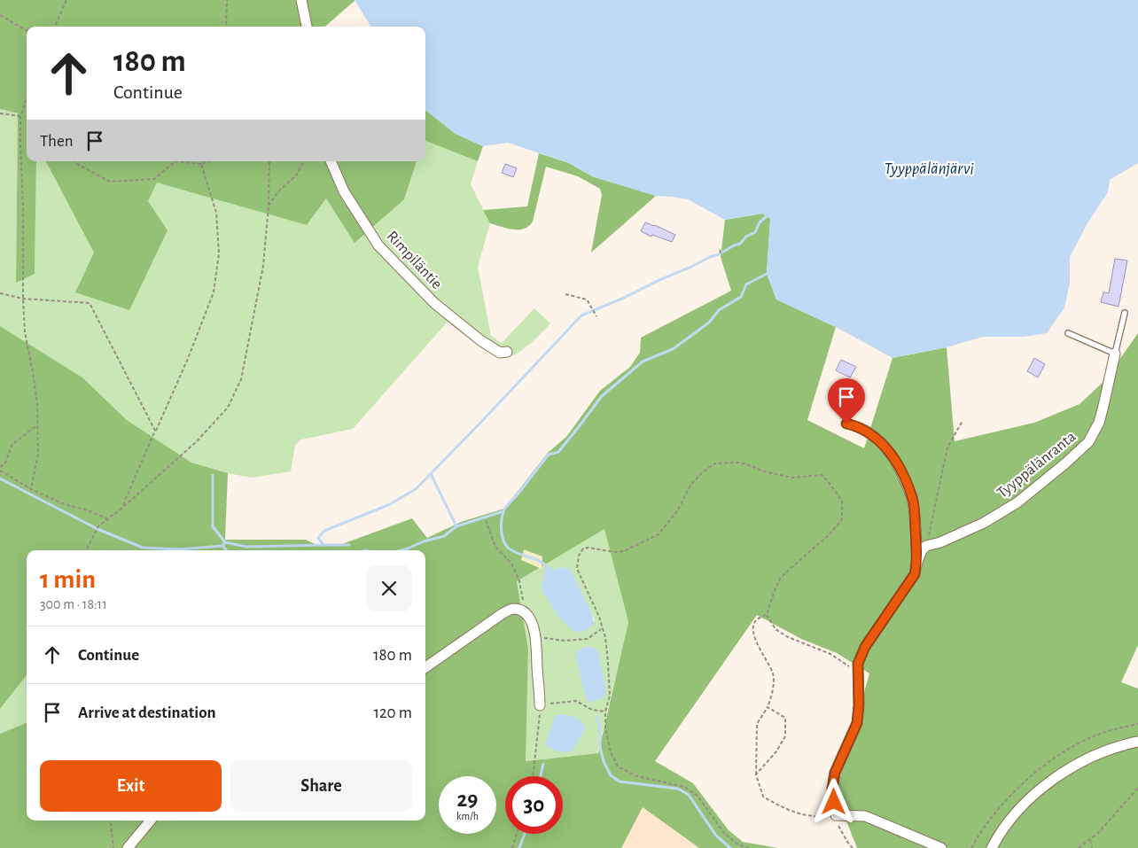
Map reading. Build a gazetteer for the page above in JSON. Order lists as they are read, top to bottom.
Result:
{
  "streets": {
    "street": ["Rimpiläntie", "Tyyppälänranta"]
  },
  "water": ["Tyyppälänjärvi"],
  "page": {
    "turn": ["180 m", "Continue"],
    "then": "Then",
    "heading": ["1 min", "300 m · 18:11"],
    "list": [
      {
        "name": "Continue",
        "value": "180 m"
      },
      {
        "name": "Arrive at destination",
        "value": "120 m"
      }
    ],
    "buttons": ["Exit", "Share"],
    "speed": "29 km/h",
    "limit": "30"
  }
}
